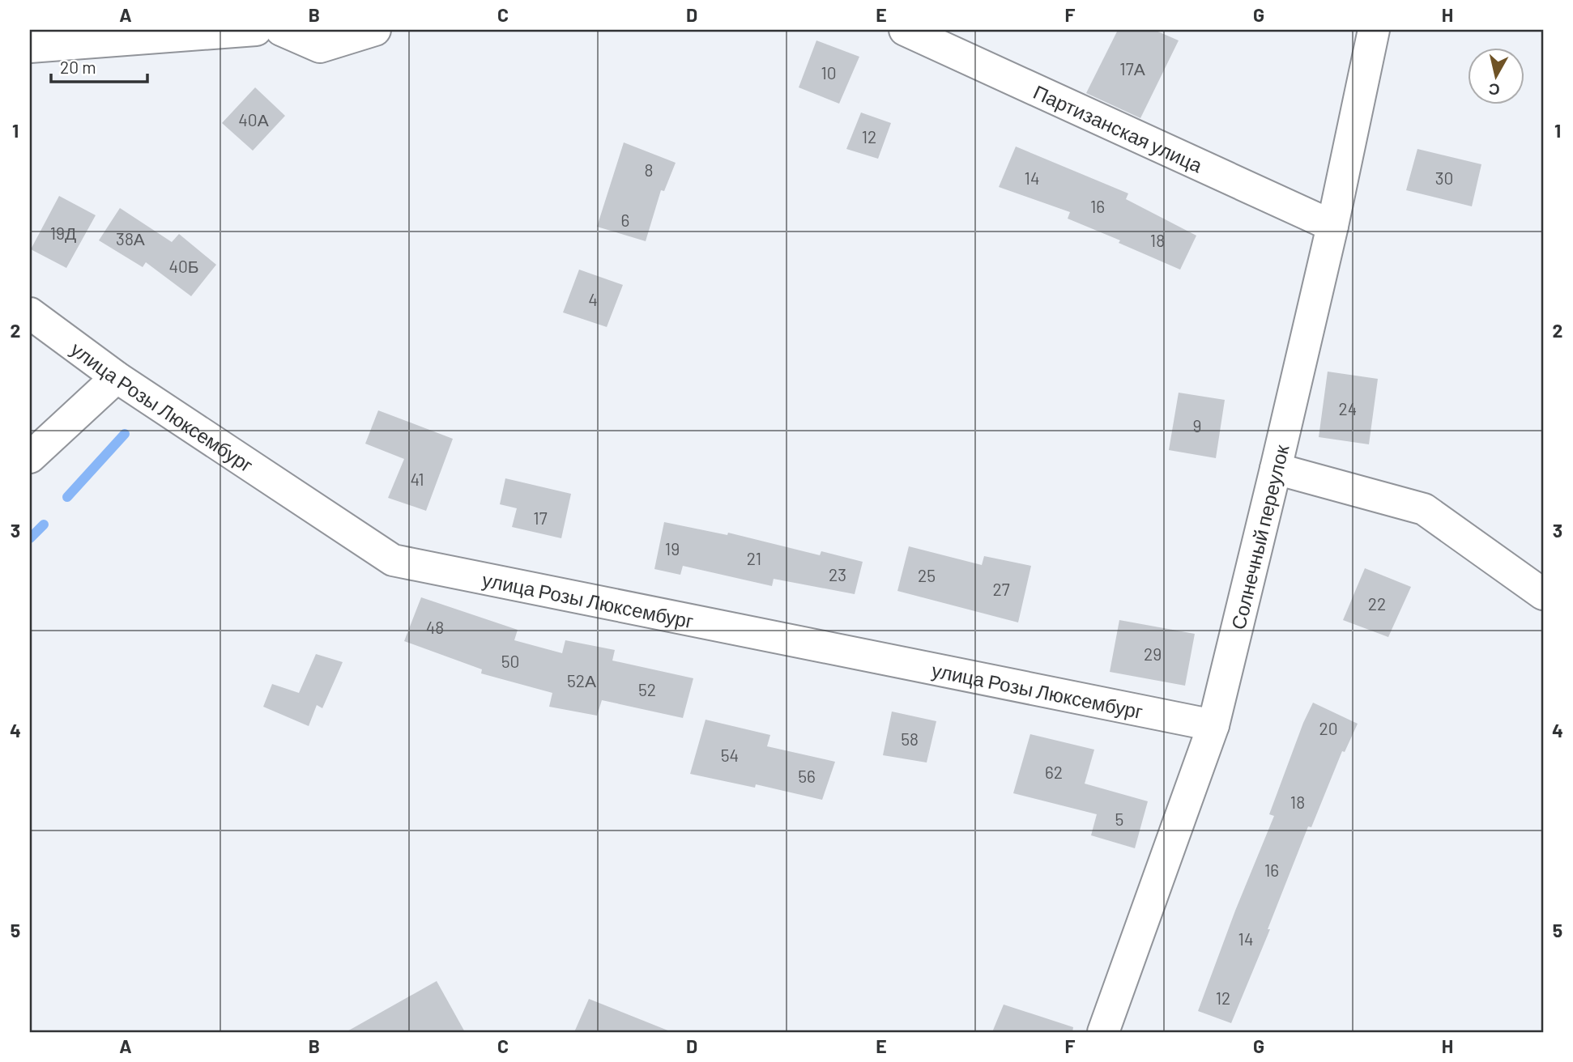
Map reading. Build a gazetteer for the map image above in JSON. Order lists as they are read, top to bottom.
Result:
{
  "streets": {
    "street": ["Партизанская улица", "улица Розы Люксембург", "Солнечный переулок"]
  },
  "crossings": [
    ["Партизанская улица", "Солнечный переулок"],
    ["улица Розы Люксембург", "Солнечный переулок"]
  ],
  "house_numbers": [
    "17А",
    "10",
    "40А",
    "12",
    "8",
    "14",
    "30",
    "16",
    "6",
    "19Д",
    "38А",
    "18",
    "40Б",
    "4",
    "24",
    "9",
    "41",
    "17",
    "19",
    "21",
    "23",
    "25",
    "27",
    "22",
    "48",
    "29",
    "50",
    "52А",
    "52",
    "20",
    "58",
    "54",
    "62",
    "56",
    "18",
    "5",
    "16",
    "14",
    "12"
  ],
  "scale_bar": "20 m",
  "north": "bottom",
  "grid": {
    "columns": [
      "A",
      "B",
      "C",
      "D",
      "E",
      "F",
      "G",
      "H"
    ],
    "rows": [
      "1",
      "2",
      "3",
      "4",
      "5"
    ]
  }
}
